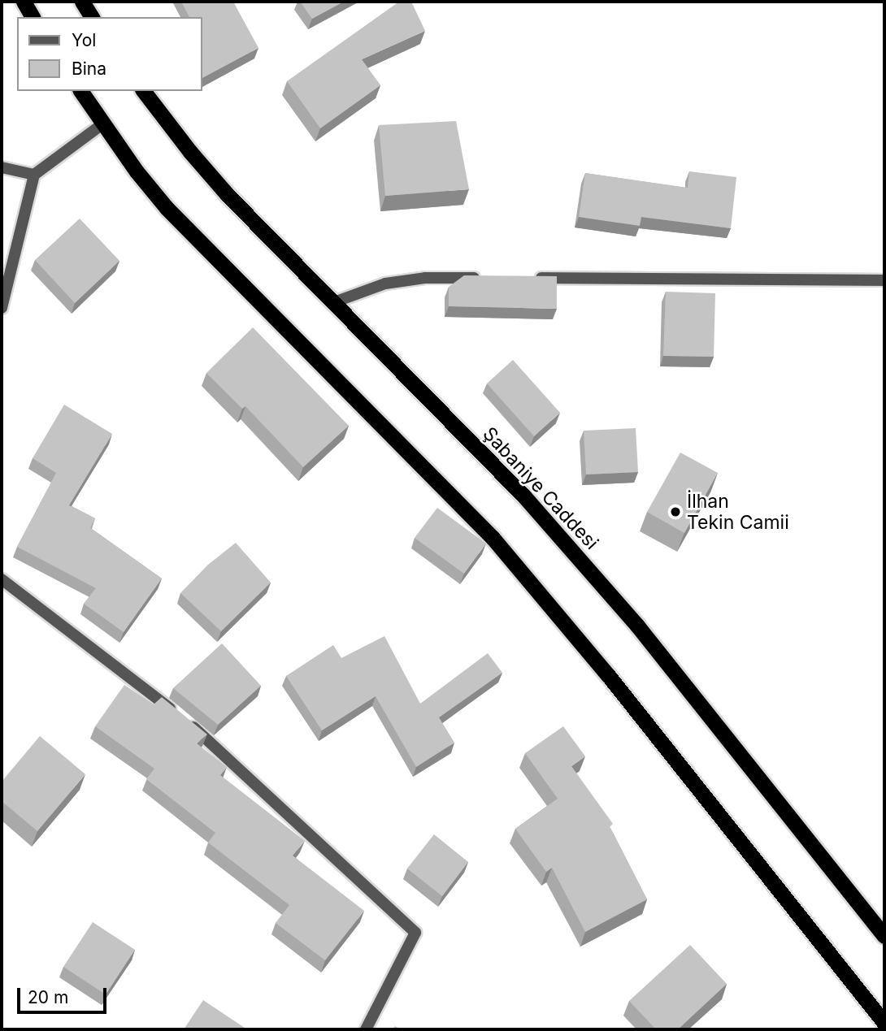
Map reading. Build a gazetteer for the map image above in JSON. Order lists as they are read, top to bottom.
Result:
{
  "streets": {
    "highway": ["Şabaniye Caddesi"]
  },
  "places": ["İlhan Tekin Camii"],
  "legend": ["Yol", "Bina"],
  "scale_bar": "20 m"
}
